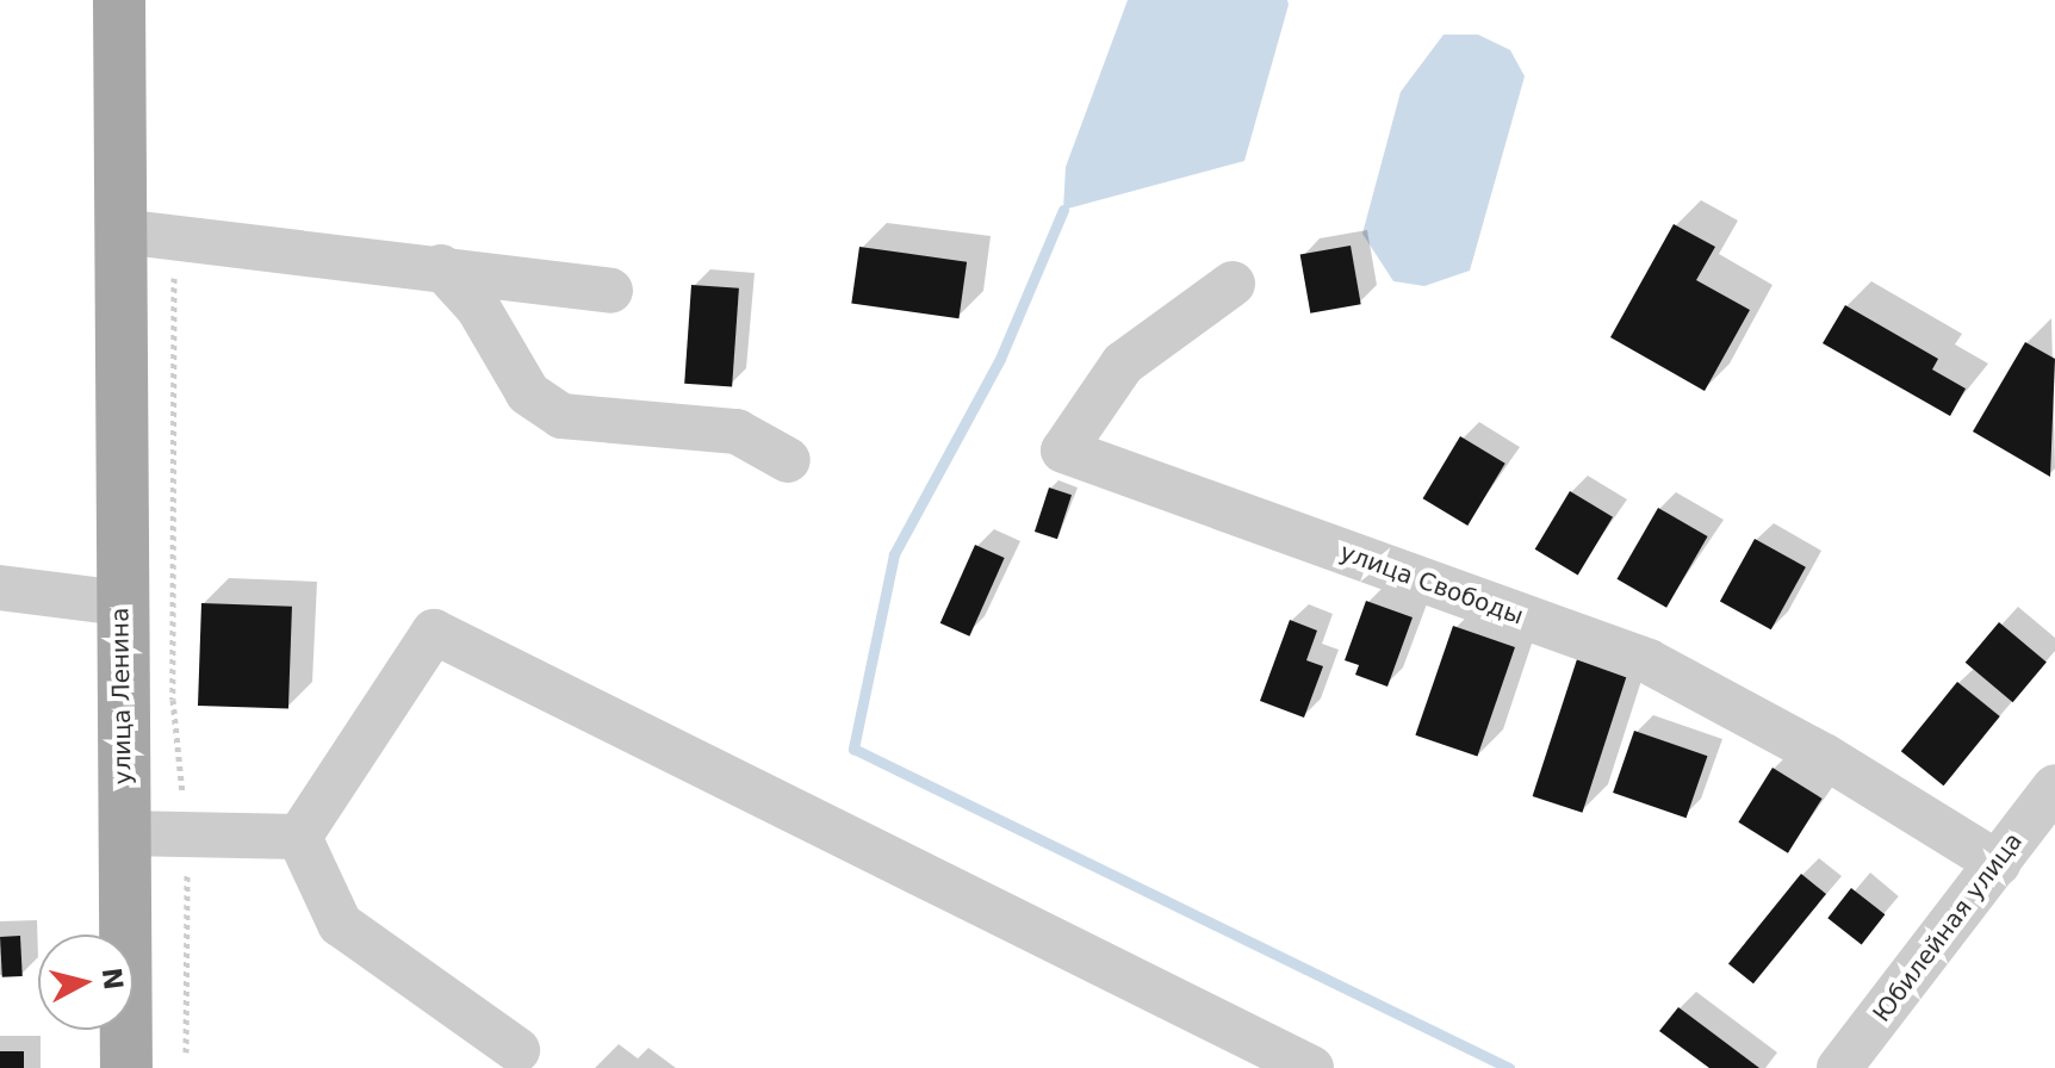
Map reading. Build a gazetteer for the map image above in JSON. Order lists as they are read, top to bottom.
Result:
{
  "streets": {
    "main road": ["улица Ленина"],
    "street": ["улица Свободы", "Юбилейная улица"]
  },
  "crossings": [
    ["улица Свободы", "Юбилейная улица"]
  ],
  "north": "right"
}
